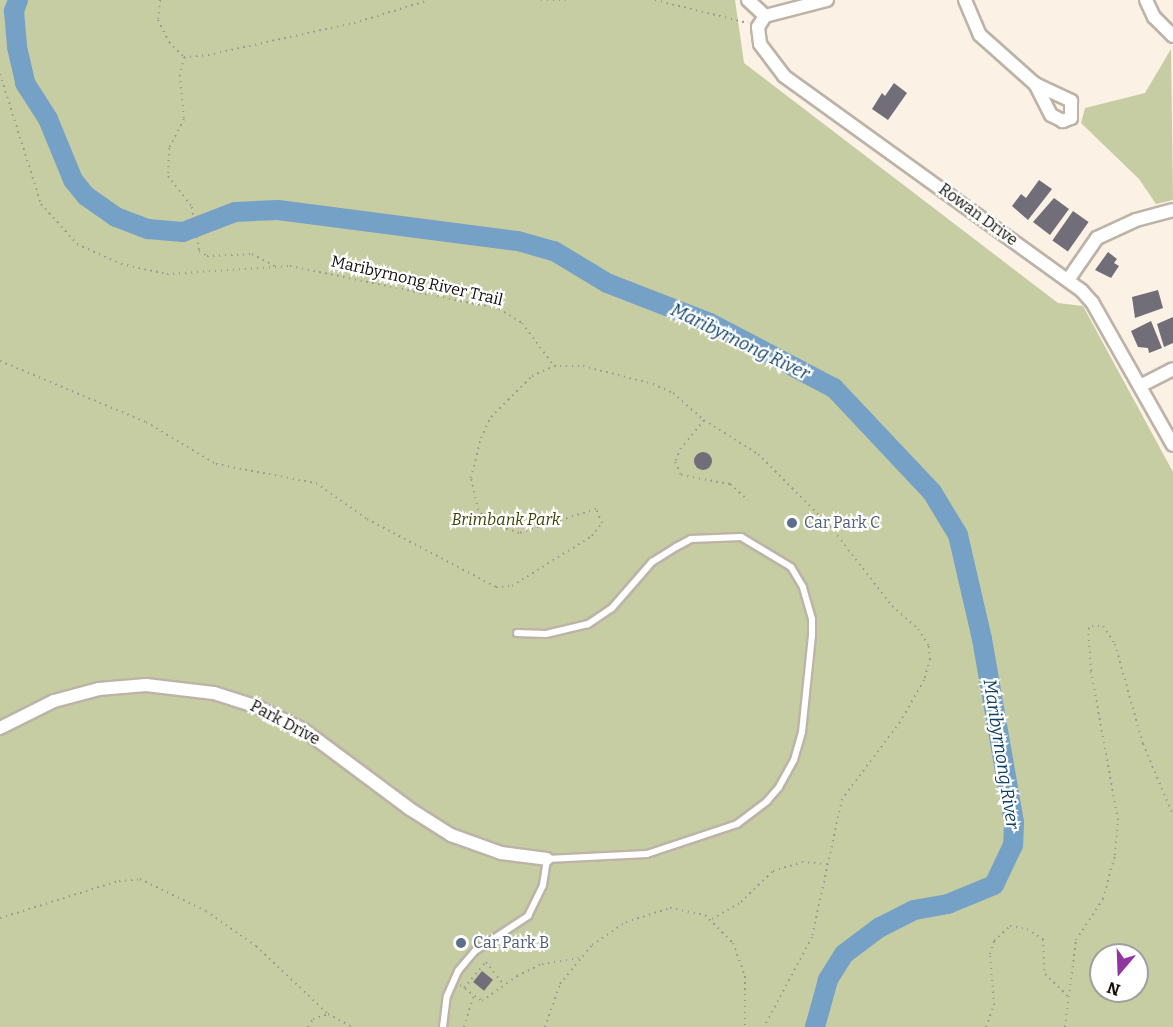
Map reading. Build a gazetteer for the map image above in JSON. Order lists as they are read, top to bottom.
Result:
{
  "streets": {
    "street": ["Rowan Drive", "Park Drive"],
    "path": ["Maribyrnong River Trail"]
  },
  "water": ["Maribyrnong River"],
  "parks": ["Brimbank Park"],
  "places": ["Car Park C", "Car Park B"],
  "north": "bottom"
}
